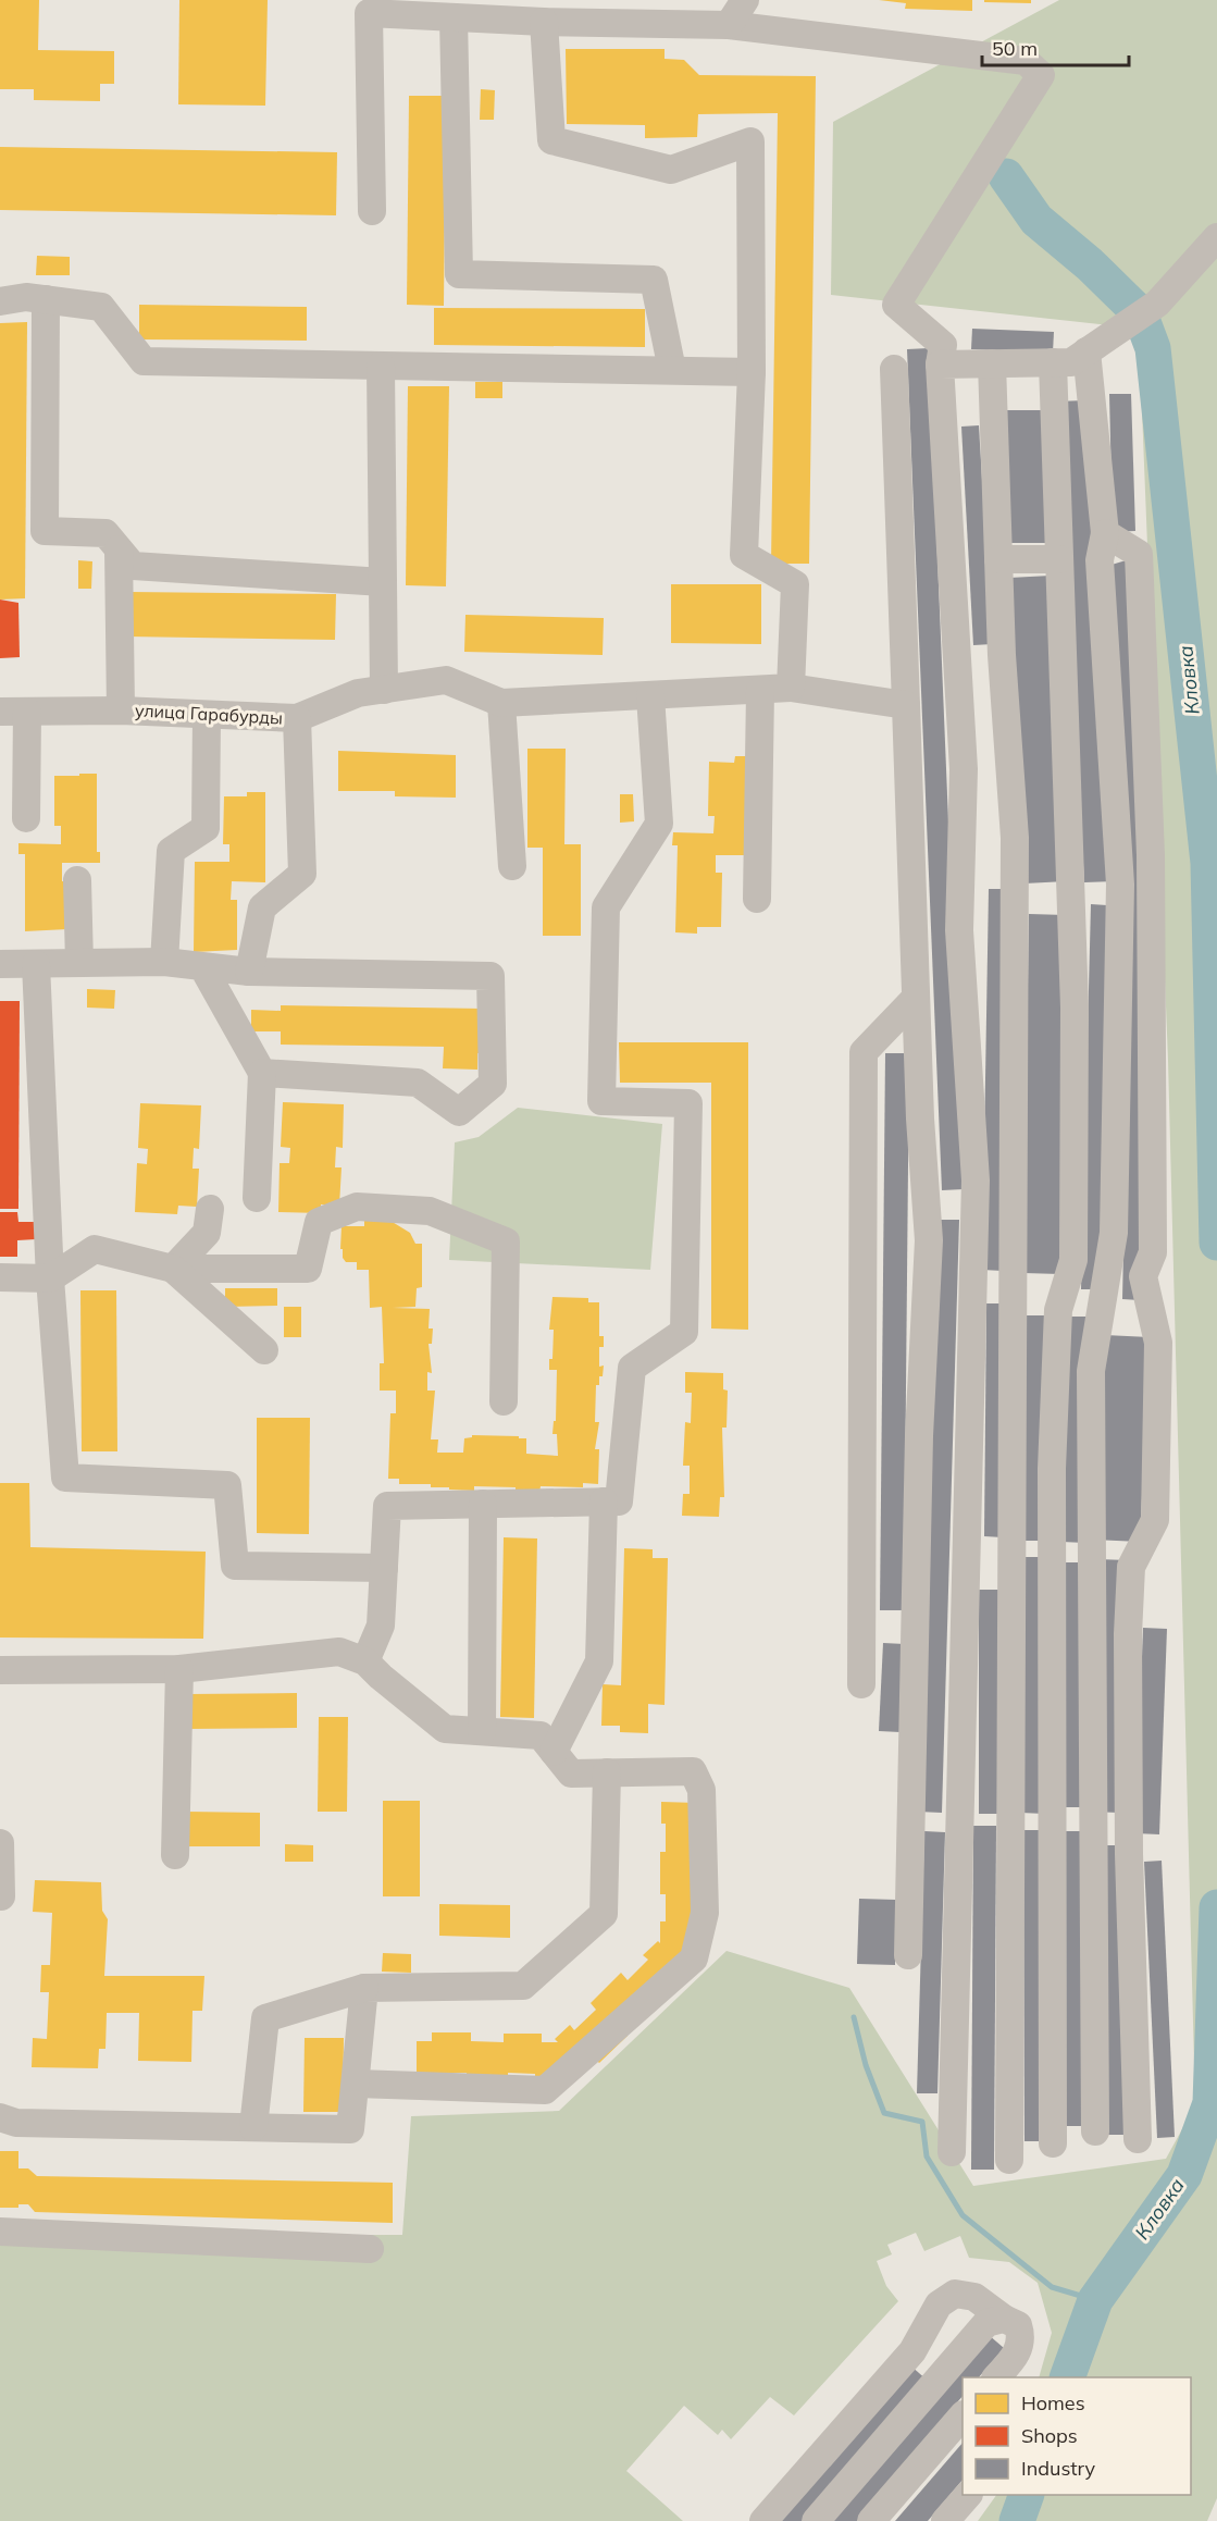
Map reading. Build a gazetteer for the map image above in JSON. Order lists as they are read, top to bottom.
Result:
{
  "streets": {
    "street": ["улица Гарабурды"]
  },
  "water": ["Кловка"],
  "legend": ["Homes", "Shops", "Industry"],
  "scale_bar": "50 m"
}
